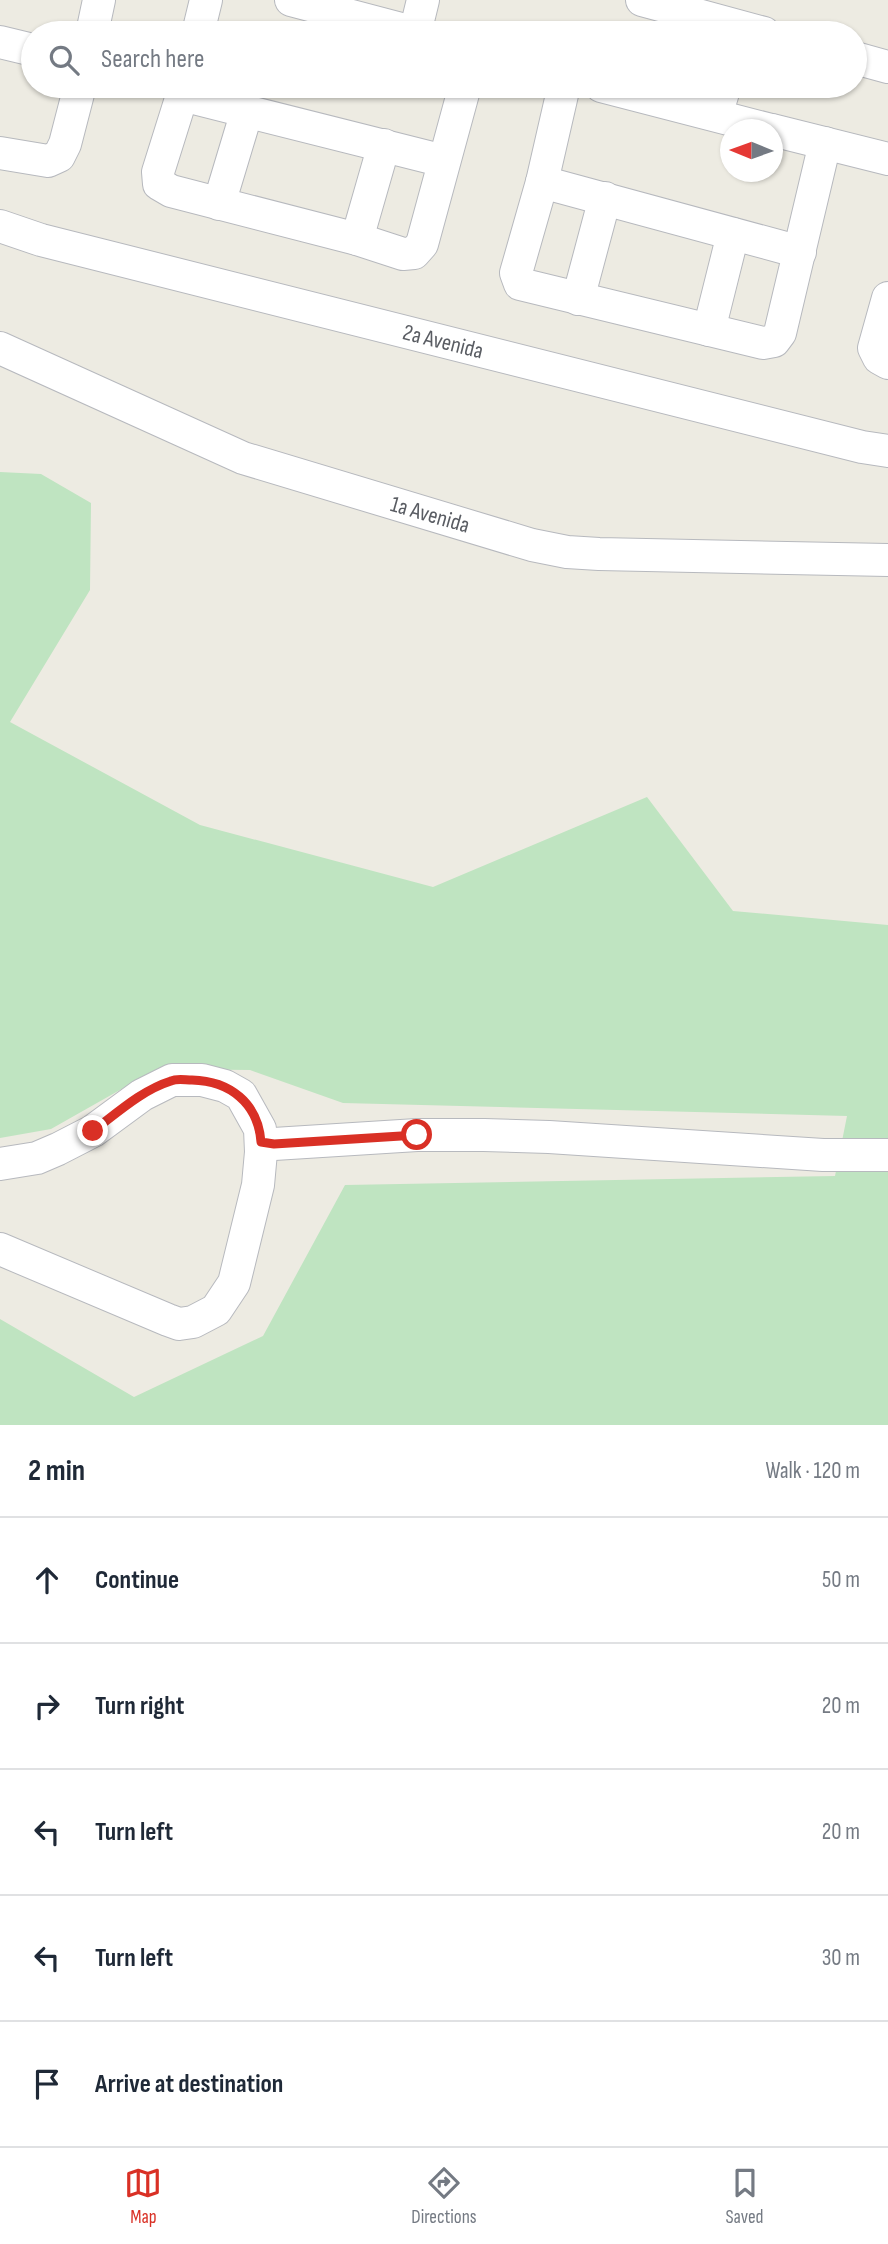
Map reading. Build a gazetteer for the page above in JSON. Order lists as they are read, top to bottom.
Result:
{
  "streets": {
    "street": ["2a Avenida", "1a Avenida"]
  },
  "north": "left",
  "page": {
    "search": "Search here",
    "heading": ["2 min", "Walk · 120 m"],
    "list": [
      ["Continue", "50 m"],
      ["Turn right", "20 m"],
      ["Turn left", "20 m"],
      ["Turn left", "30 m"],
      "Arrive at destination"
    ],
    "nav": ["Map", "Directions", "Saved"]
  }
}
